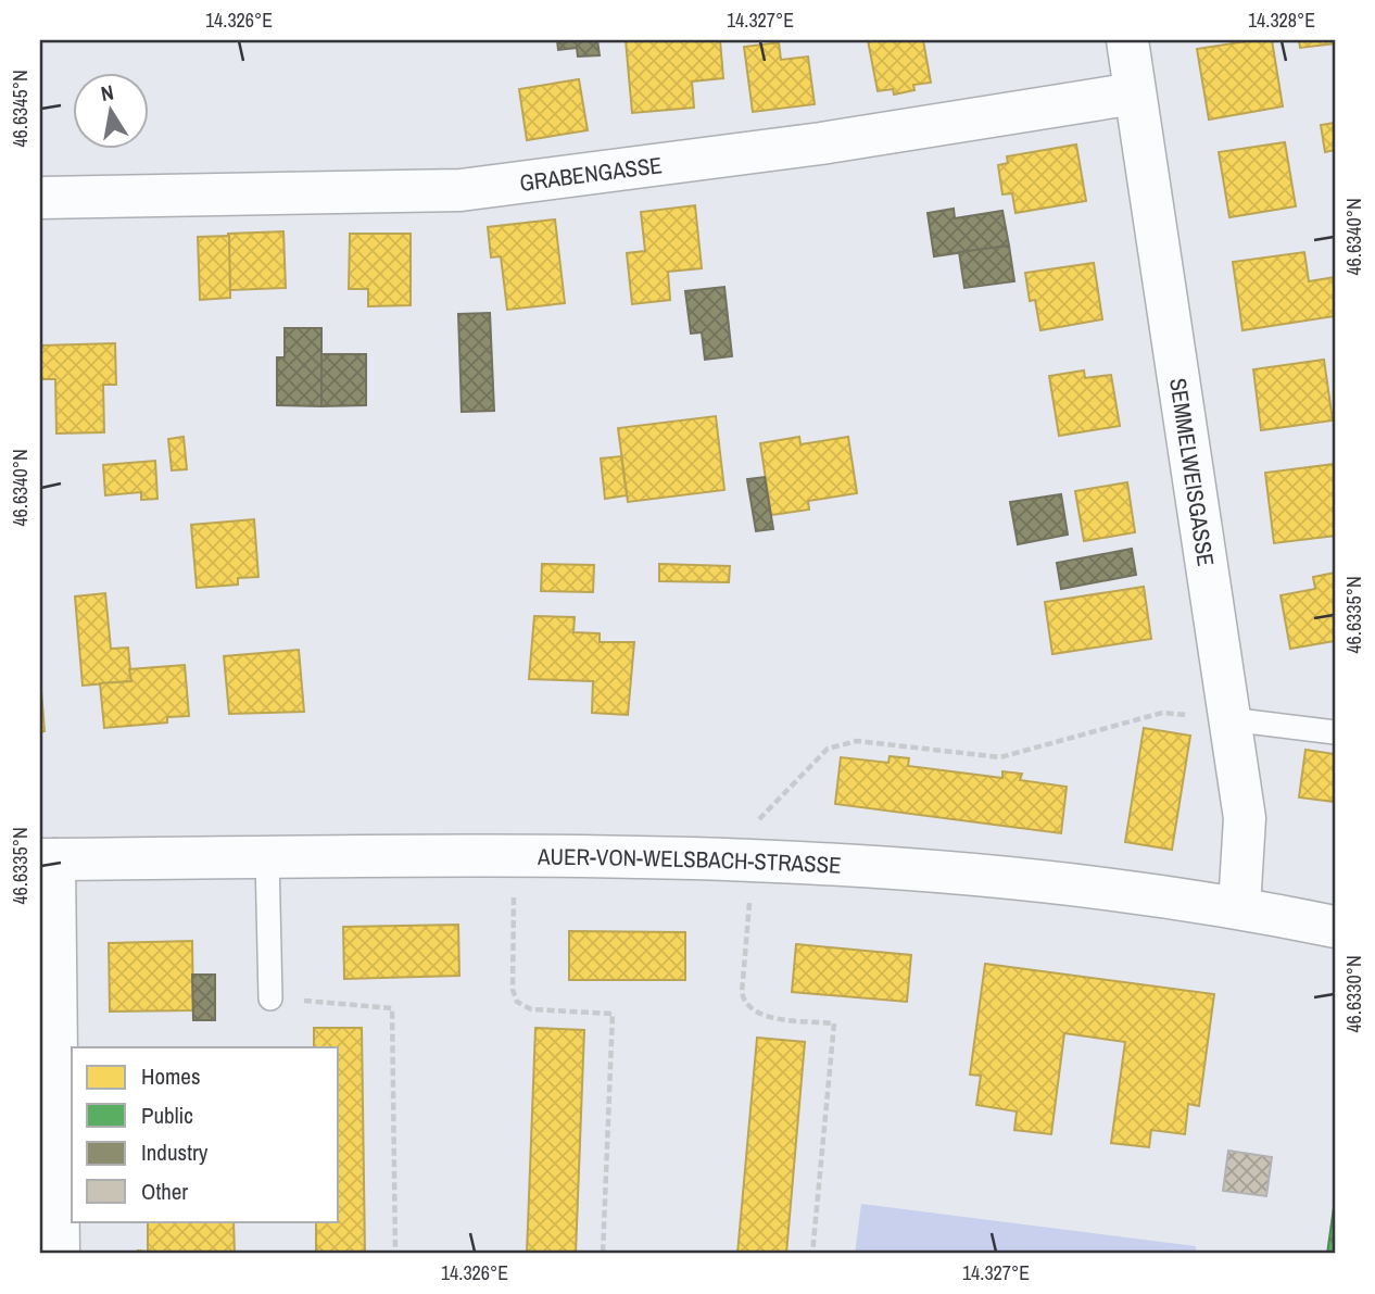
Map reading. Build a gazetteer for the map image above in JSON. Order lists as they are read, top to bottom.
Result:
{
  "streets": {
    "street": ["GRABENGASSE", "SEMMELWEISGASSE", "AUER-VON-WELSBACH-STRASSE"]
  },
  "crossings": [
    ["GRABENGASSE", "SEMMELWEISGASSE"],
    ["SEMMELWEISGASSE", "AUER-VON-WELSBACH-STRASSE"]
  ],
  "legend": [
    "Homes",
    "Public",
    "Industry",
    "Other"
  ],
  "north": "top",
  "coordinates": [
    "14.326°E",
    "14.327°E",
    "14.328°E",
    "46.6345°N",
    "46.6340°N",
    "46.6335°N",
    "46.6330°N"
  ]
}
